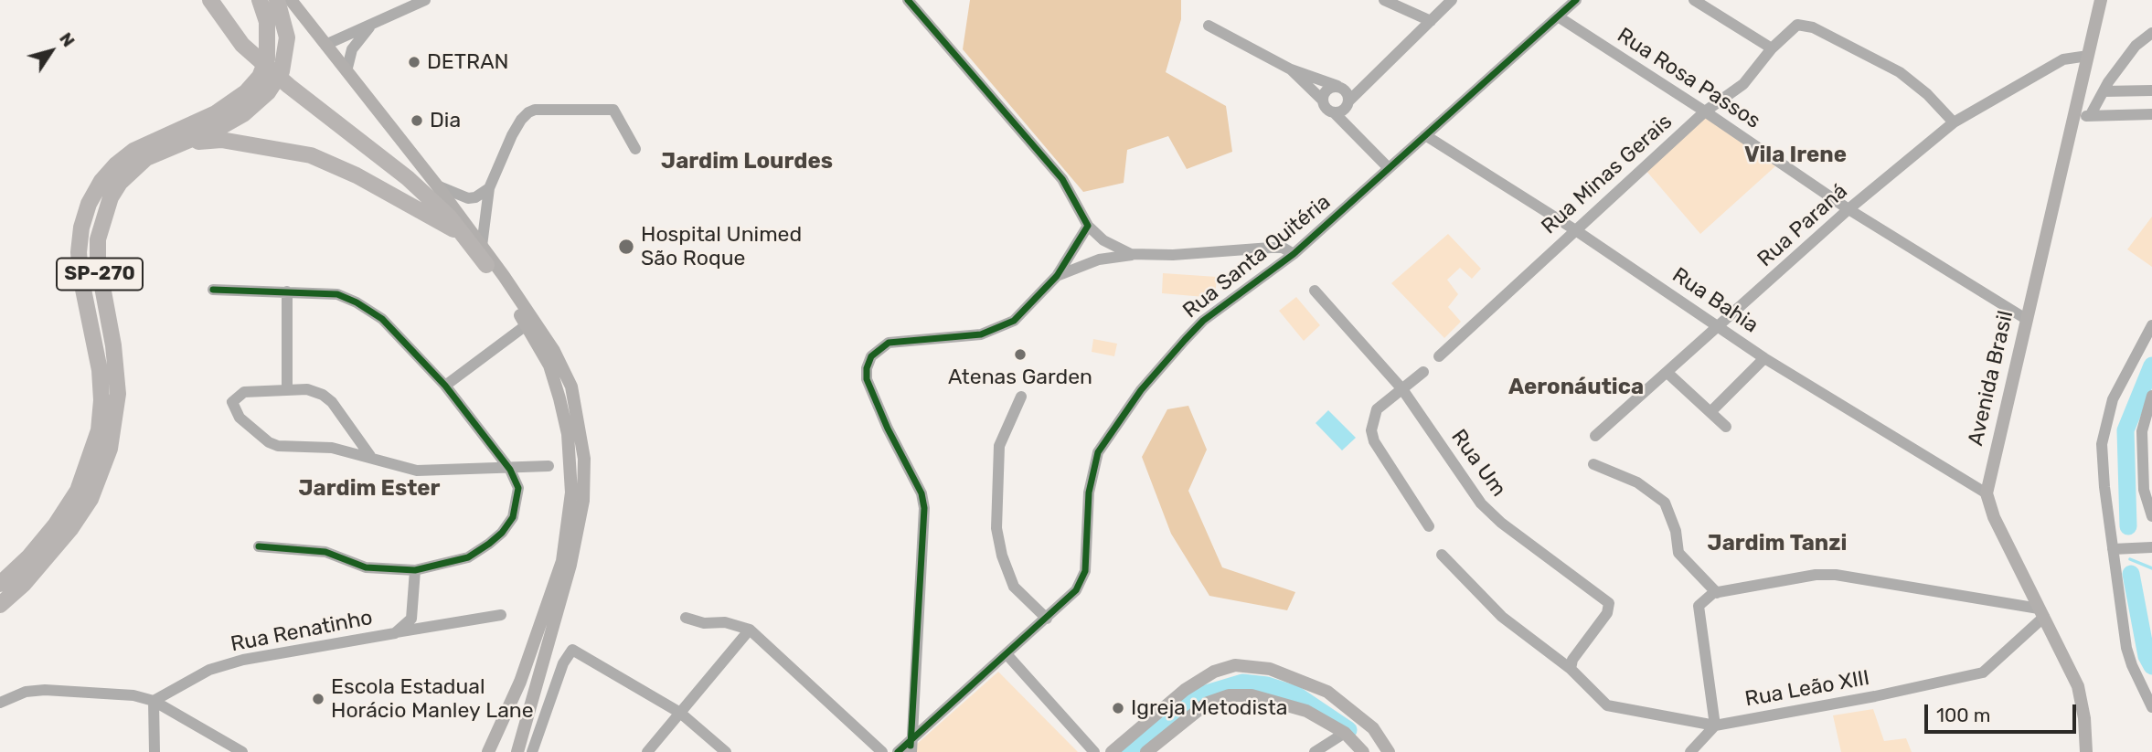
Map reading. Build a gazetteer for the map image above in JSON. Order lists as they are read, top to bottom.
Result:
{
  "streets": {
    "highway": ["SP-270"],
    "main road": ["Avenida Brasil"],
    "street": [
      "Rua Rosa Passos",
      "Rua Minas Gerais",
      "Rua Paraná",
      "Rua Santa Quitéria",
      "Rua Bahia",
      "Rua Um",
      "Rua Renatinho",
      "Rua Leão XIII"
    ]
  },
  "crossings": [
    ["Rua Rosa Passos", "Rua Minas Gerais"],
    ["Rua Rosa Passos", "Rua Paraná"],
    ["Rua Rosa Passos", "Rua Santa Quitéria"],
    ["Rua Rosa Passos", "Avenida Brasil"],
    ["Rua Minas Gerais", "Rua Paraná"],
    ["Rua Minas Gerais", "Rua Bahia"],
    ["Rua Paraná", "Rua Bahia"],
    ["Rua Paraná", "Avenida Brasil"],
    ["Rua Santa Quitéria", "Rua Bahia"],
    ["Rua Bahia", "Avenida Brasil"],
    ["Rua Um", "Rua Leão XIII"]
  ],
  "districts": [
    "Vila Irene",
    "Jardim Lourdes",
    "Aeronáutica",
    "Jardim Ester",
    "Jardim Tanzi"
  ],
  "places": [
    "DETRAN",
    "Dia",
    "Hospital Unimed São Roque",
    "Atenas Garden",
    "Escola Estadual Horácio Manley Lane",
    "Igreja Metodista"
  ],
  "scale_bar": "100 m",
  "north": "top right"
}
